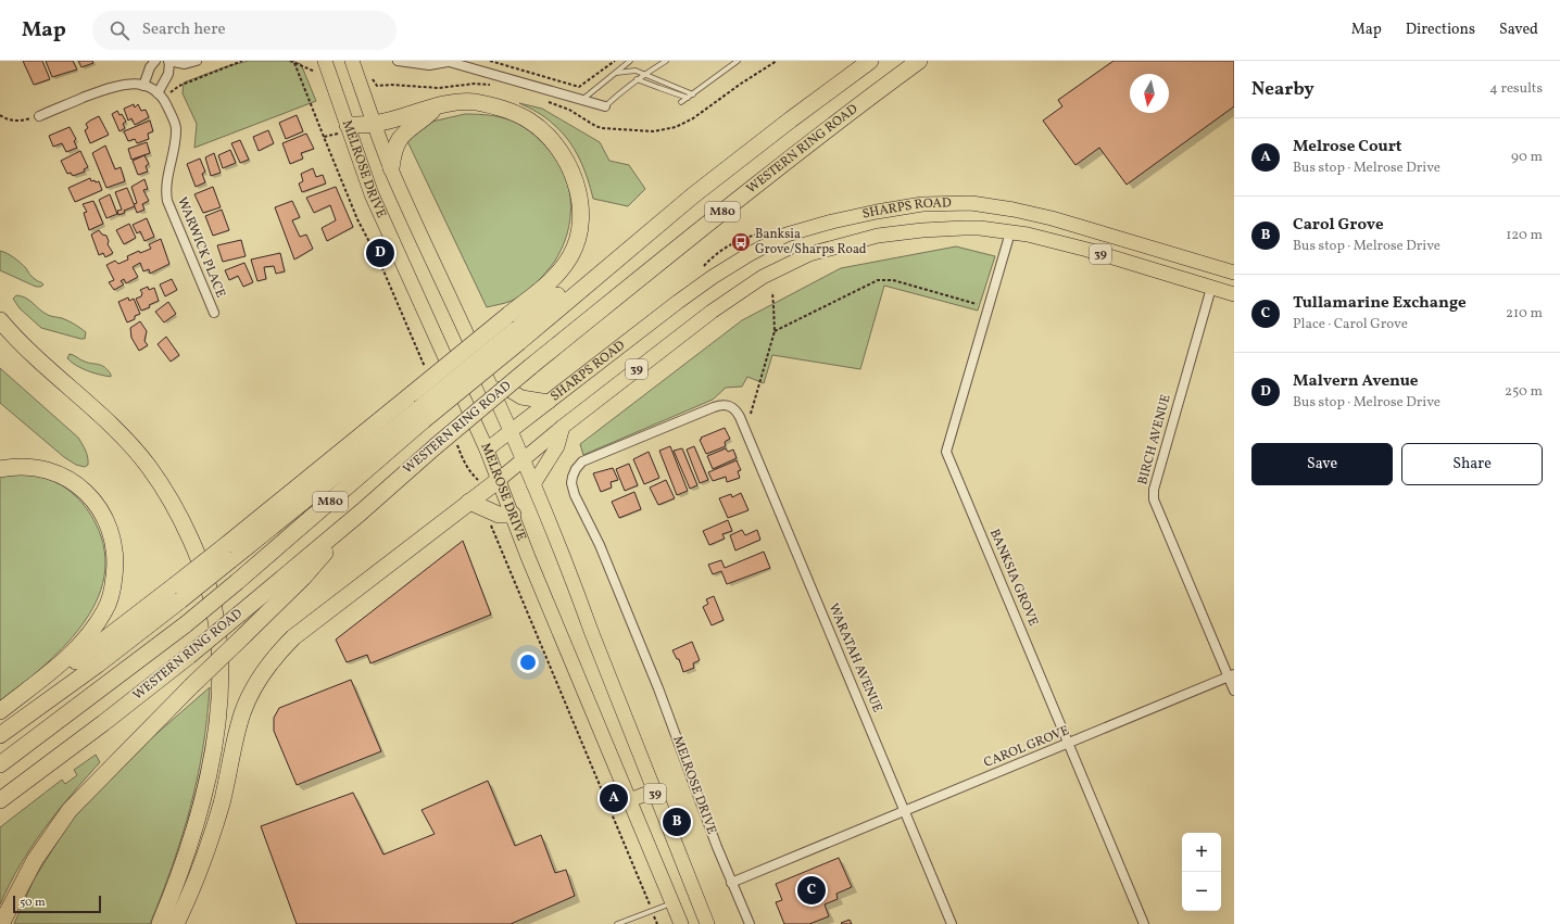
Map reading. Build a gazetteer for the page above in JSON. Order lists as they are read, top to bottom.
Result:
{
  "streets": {
    "highway": ["WESTERN RING ROAD", "M80"],
    "main road": ["MELROSE DRIVE", "SHARPS ROAD", "39"],
    "street": [
      "WARWICK PLACE",
      "BIRCH AVENUE",
      "BANKSIA GROVE",
      "WARATAH AVENUE",
      "CAROL GROVE"
    ]
  },
  "crossings": [
    ["MELROSE DRIVE", "SHARPS ROAD"],
    ["MELROSE DRIVE", "WARATAH AVENUE"],
    ["MELROSE DRIVE", "CAROL GROVE"],
    ["SHARPS ROAD", "BIRCH AVENUE"],
    ["SHARPS ROAD", "BANKSIA GROVE"],
    ["BIRCH AVENUE", "CAROL GROVE"],
    ["BANKSIA GROVE", "CAROL GROVE"],
    ["WARATAH AVENUE", "CAROL GROVE"]
  ],
  "places": {
    "bus stop": ["Banksia Grove/Sharps Road"]
  },
  "scale_bar": "50 m",
  "north": "bottom",
  "page": {
    "header": "Map",
    "search": "Search here",
    "nav": ["Map", "Directions", "Saved"],
    "heading": ["Nearby", "4 results"],
    "list": [
      {
        "mark": "A",
        "name": "Melrose Court",
        "note": "Bus stop · Melrose Drive",
        "value": "90 m"
      },
      {
        "mark": "B",
        "name": "Carol Grove",
        "note": "Bus stop · Melrose Drive",
        "value": "120 m"
      },
      {
        "mark": "C",
        "name": "Tullamarine Exchange",
        "note": "Place · Carol Grove",
        "value": "210 m"
      },
      {
        "mark": "D",
        "name": "Malvern Avenue",
        "note": "Bus stop · Melrose Drive",
        "value": "250 m"
      }
    ],
    "pins": [
      "D",
      "A",
      "B",
      "C"
    ],
    "buttons": ["Save", "Share"],
    "map_buttons": ["+", "−"],
    "scale": "50 m"
  }
}
